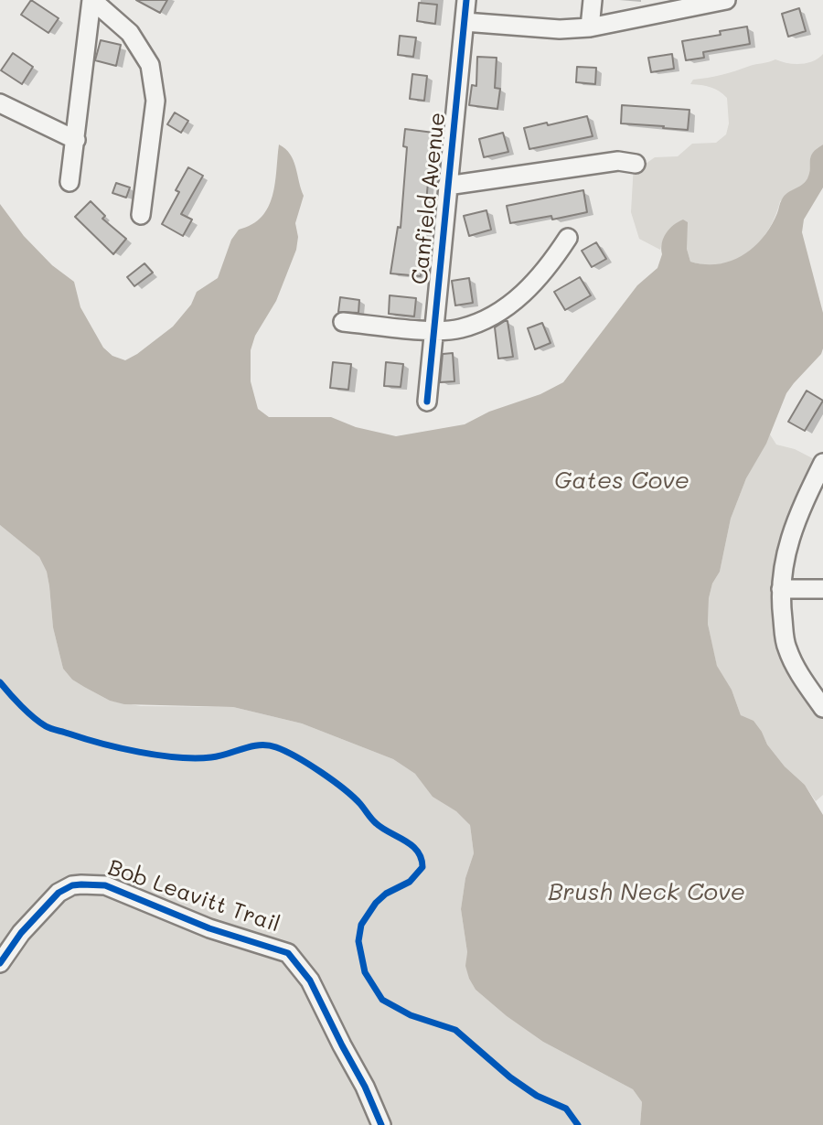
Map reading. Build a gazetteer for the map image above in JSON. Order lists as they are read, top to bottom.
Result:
{
  "streets": {
    "street": ["Canfield Avenue", "Bob Leavitt Trail"]
  },
  "water": ["Gates Cove", "Brush Neck Cove"]
}
